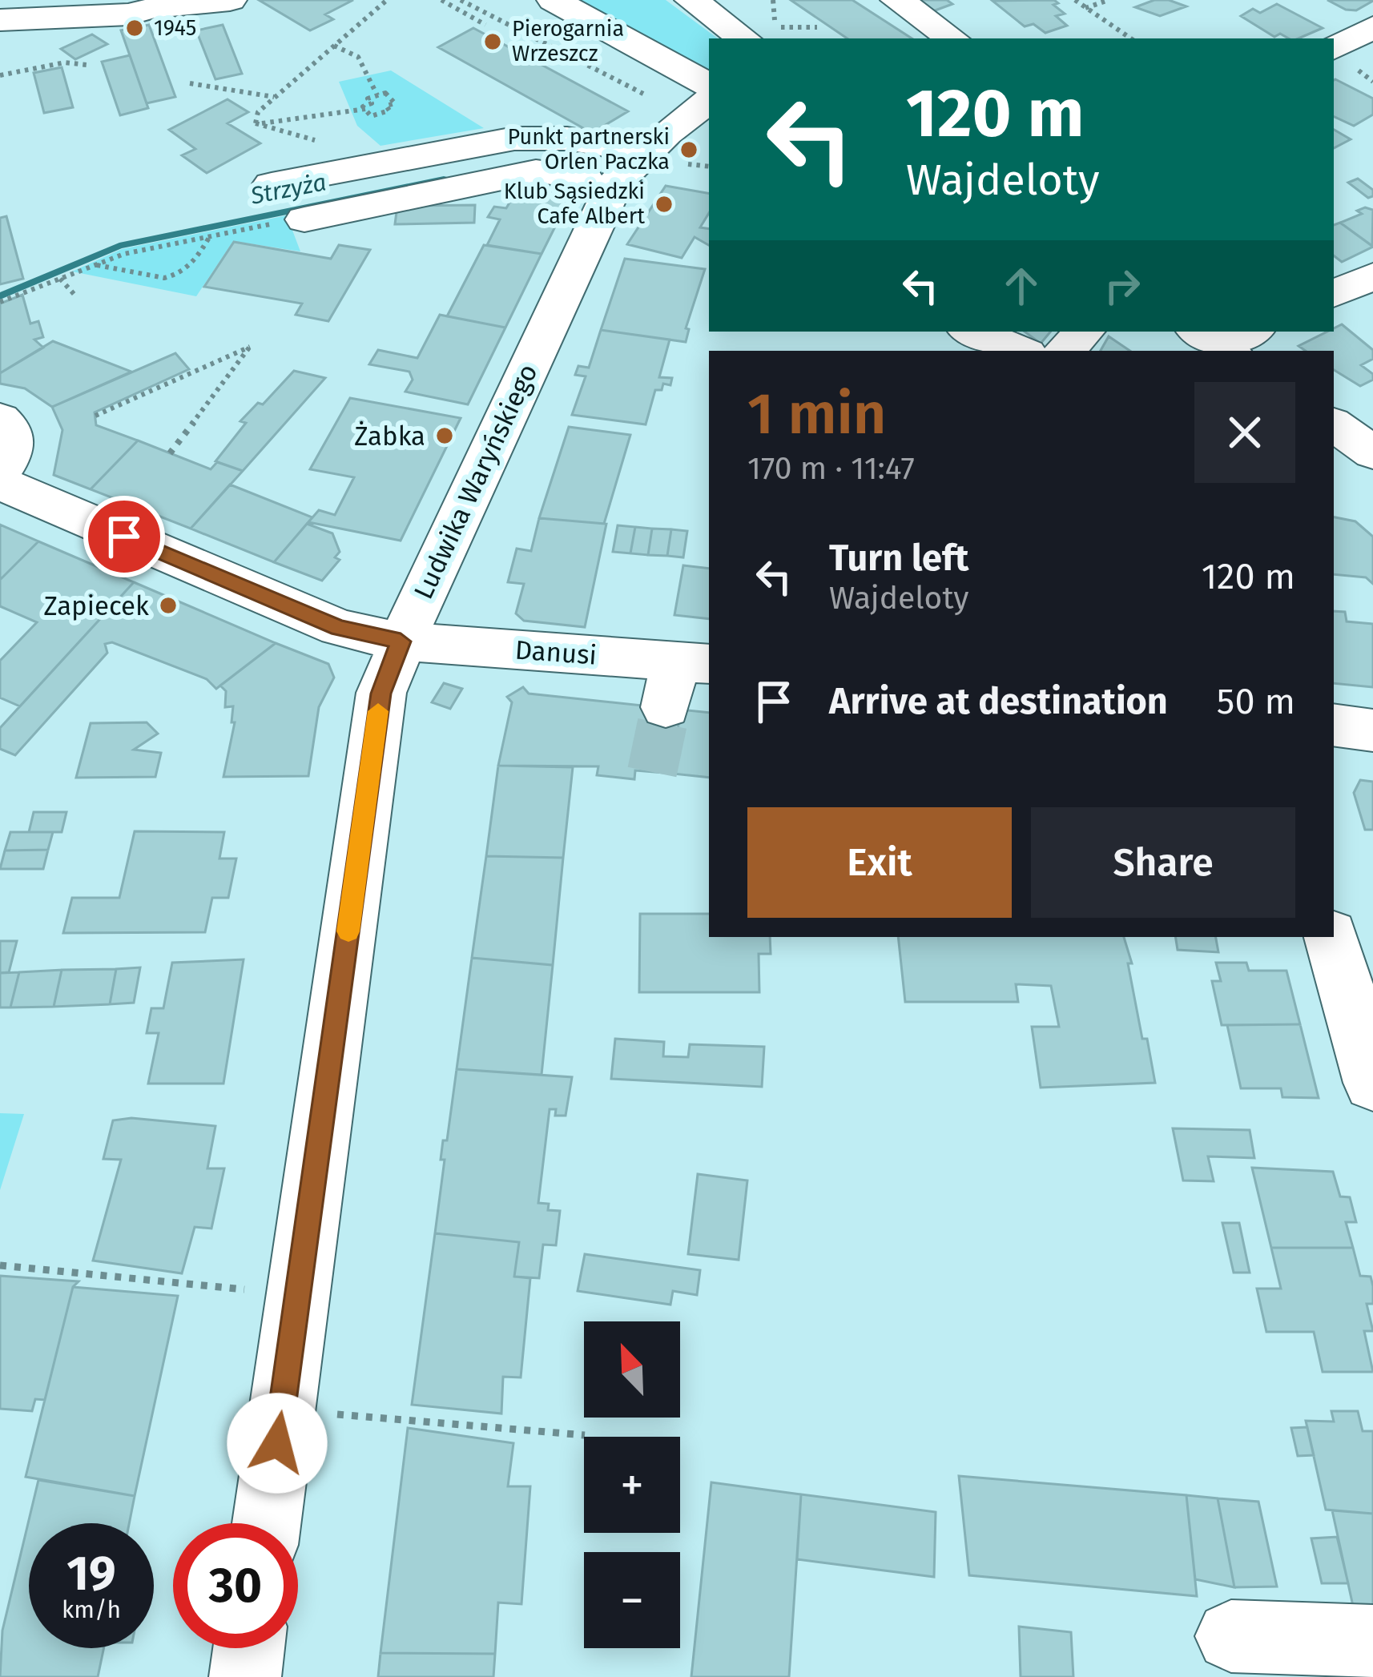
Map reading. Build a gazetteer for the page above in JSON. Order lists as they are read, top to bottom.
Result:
{
  "streets": {
    "street": ["Ludwika Waryńskiego", "Danusi"]
  },
  "crossings": [
    ["Ludwika Waryńskiego", "Danusi"]
  ],
  "water": ["Strzyża"],
  "places": [
    "1945",
    "Pierogarnia Wrzeszcz",
    "Punkt partnerski Orlen Paczka",
    "Klub Sąsiedzki Cafe Albert",
    "Żabka",
    "Zapiecek"
  ],
  "north": "top left",
  "page": {
    "turn": ["120 m", "Wajdeloty"],
    "heading": ["1 min", "170 m · 11:47"],
    "list": [
      {
        "name": "Turn left",
        "note": "Wajdeloty",
        "value": "120 m"
      },
      {
        "name": "Arrive at destination",
        "value": "50 m"
      }
    ],
    "buttons": ["Exit", "Share"],
    "map_buttons": ["+", "−"],
    "speed": "19 km/h",
    "limit": "30"
  }
}
